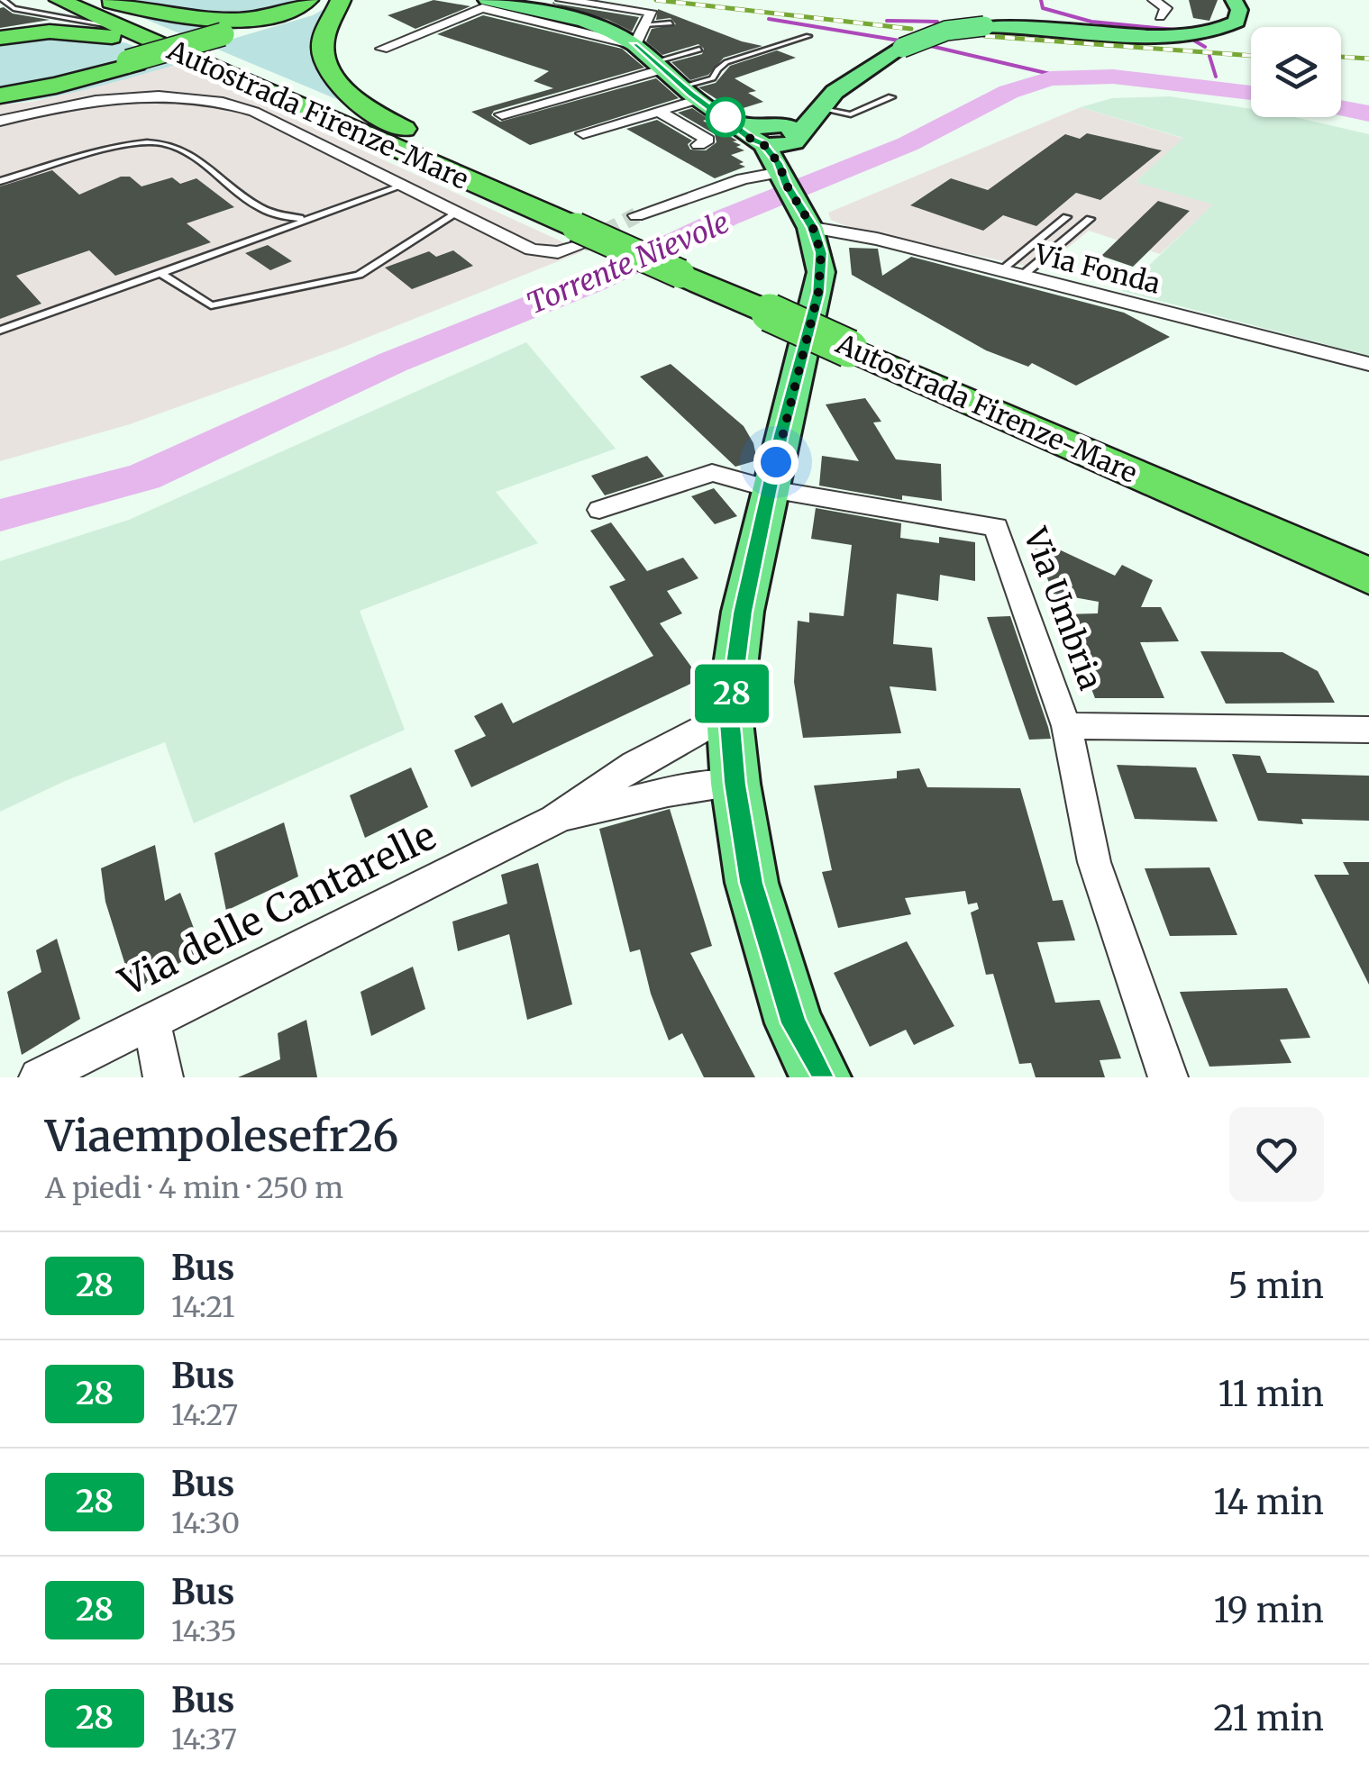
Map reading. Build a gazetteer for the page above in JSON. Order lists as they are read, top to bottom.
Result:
{
  "streets": {
    "highway": ["Autostrada Firenze-Mare"],
    "street": ["Via Fonda", "Via Umbria", "Via delle Cantarelle"]
  },
  "water": ["Torrente Nievole"],
  "lines": ["bus line 28"],
  "page": {
    "on_map": "28",
    "heading": ["Viaempolesefr26", "A piedi · 4 min · 250 m"],
    "list": [
      {
        "mark": "28",
        "name": "Bus",
        "note": "14:21",
        "value": "5 min"
      },
      {
        "mark": "28",
        "name": "Bus",
        "note": "14:27",
        "value": "11 min"
      },
      {
        "mark": "28",
        "name": "Bus",
        "note": "14:30",
        "value": "14 min"
      },
      {
        "mark": "28",
        "name": "Bus",
        "note": "14:35",
        "value": "19 min"
      },
      {
        "mark": "28",
        "name": "Bus",
        "note": "14:37",
        "value": "21 min"
      }
    ]
  }
}
